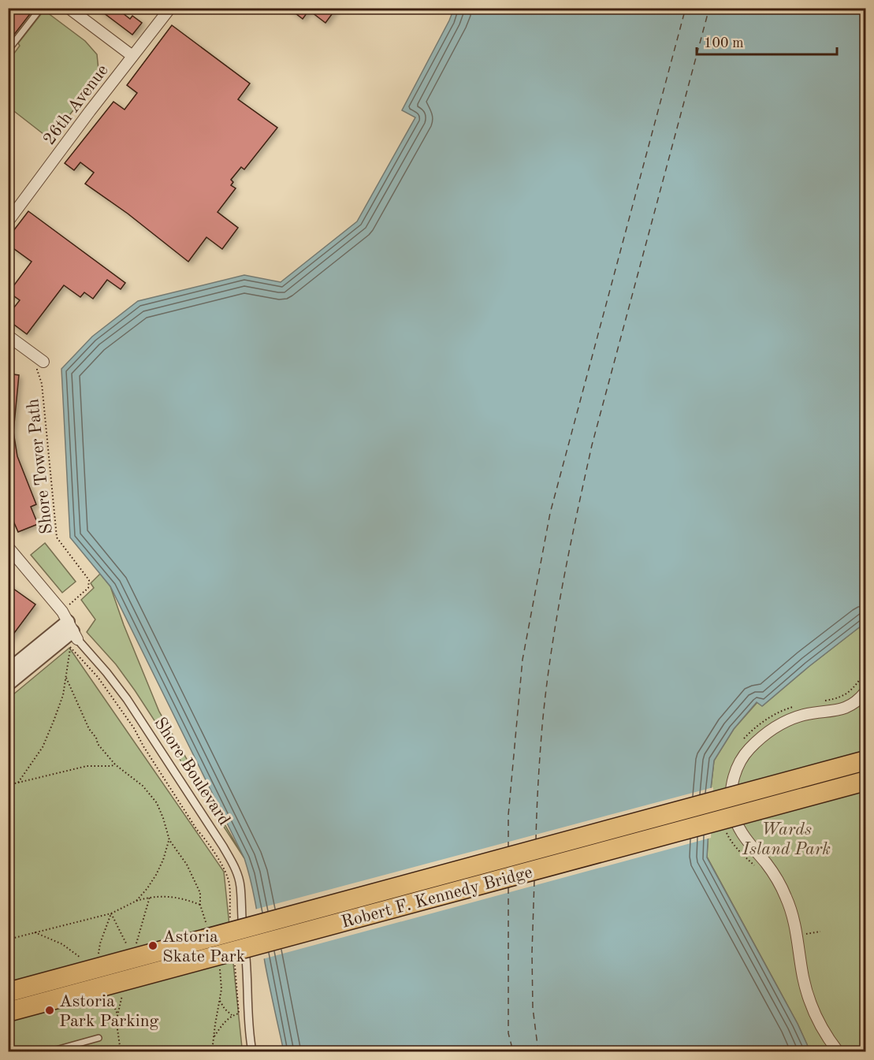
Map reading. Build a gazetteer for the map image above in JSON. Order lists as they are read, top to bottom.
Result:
{
  "streets": {
    "highway": ["Robert F. Kennedy Bridge"],
    "street": ["26th Avenue", "Shore Boulevard"],
    "path": ["Shore Tower Path"]
  },
  "parks": ["Wards Island Park"],
  "places": ["Astoria Skate Park", "Astoria Park Parking"],
  "scale_bar": "100 m"
}
